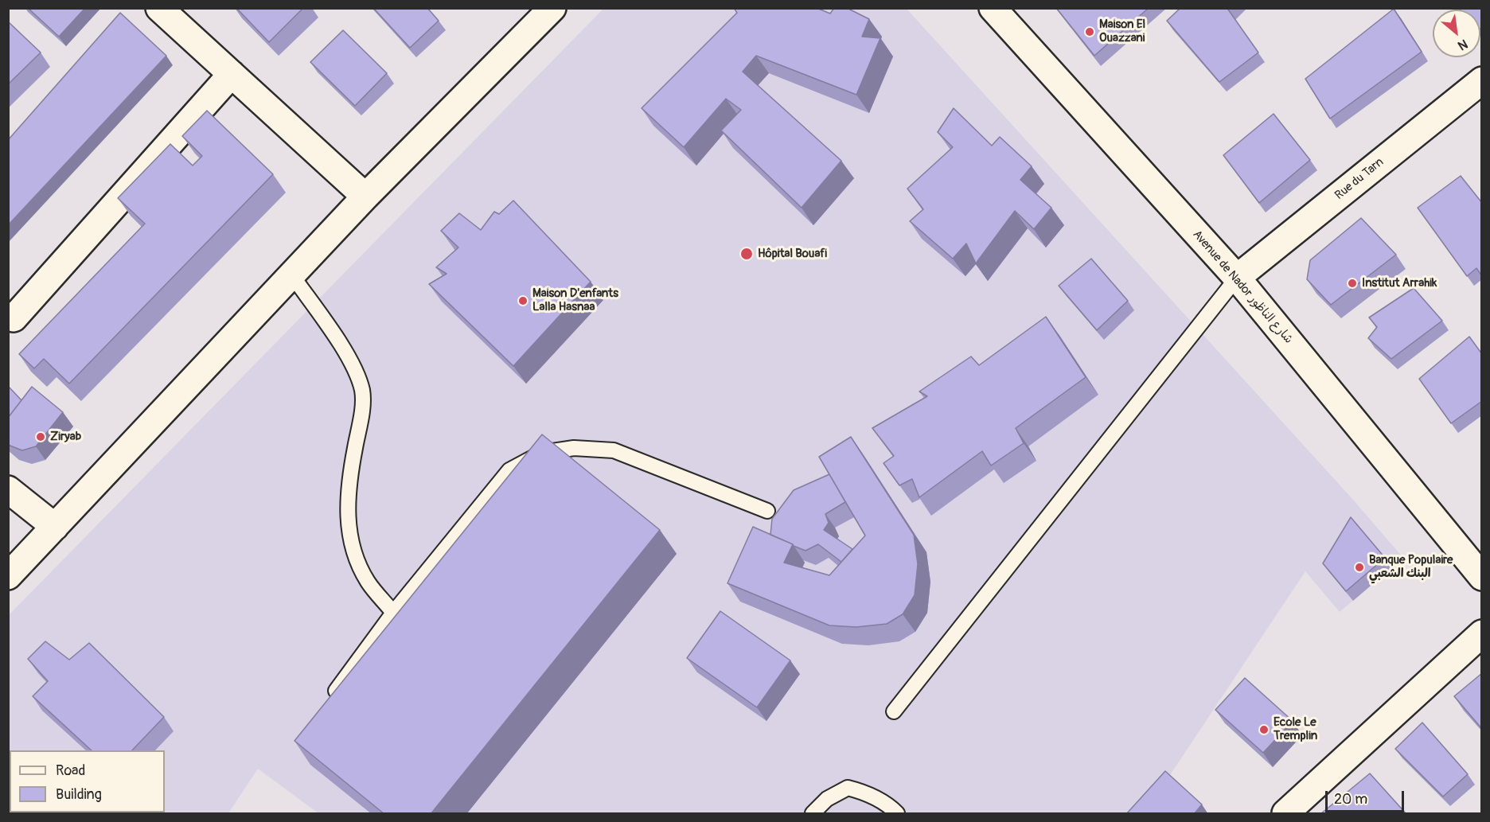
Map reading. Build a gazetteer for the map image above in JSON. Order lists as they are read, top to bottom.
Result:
{
  "streets": {
    "street": ["Rue du Tarn", "Avenue de Nador شارع الناظور"]
  },
  "crossings": [
    ["Rue du Tarn", "Avenue de Nador شارع الناظور"]
  ],
  "places": [
    "Maison El Ouazzani",
    "Hôpital Bouafi",
    "Institut Arrahik",
    "Maison D'enfants Lalla Hasnaa",
    "Ziryab",
    "Banque Populaire البنك الشعبي",
    "Ecole Le Tremplin"
  ],
  "legend": ["Road", "Building"],
  "scale_bar": "20 m",
  "north": "bottom right"
}
